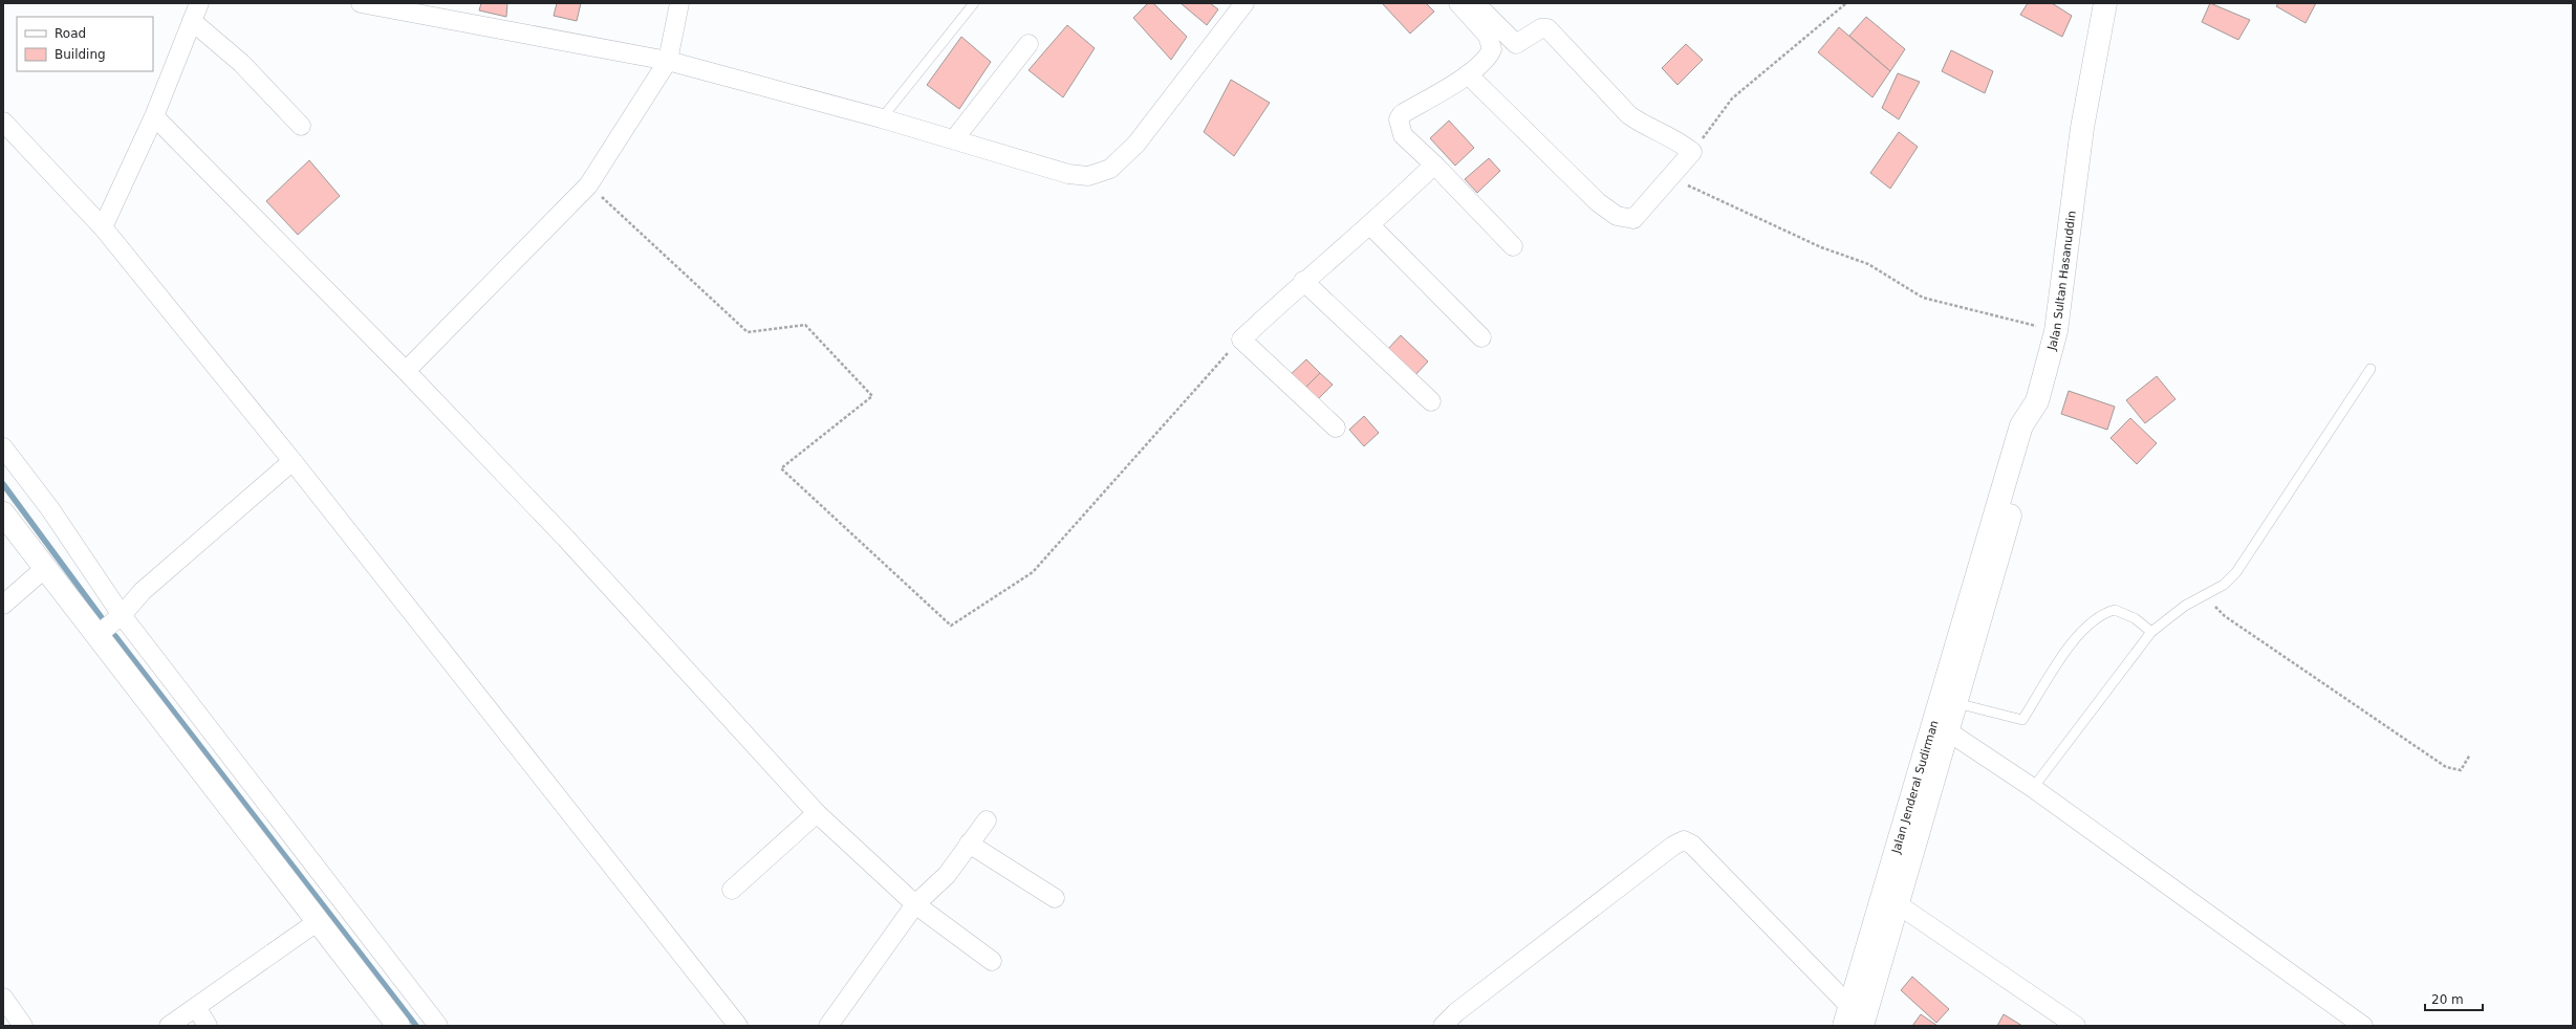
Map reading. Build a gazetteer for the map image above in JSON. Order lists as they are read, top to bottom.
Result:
{
  "streets": {
    "main road": ["Jalan Sultan Hasanuddin", "Jalan Jenderal Sudirman"]
  },
  "crossings": [
    ["Jalan Sultan Hasanuddin", "Jalan Jenderal Sudirman"]
  ],
  "legend": ["Road", "Building"],
  "scale_bar": "20 m"
}
